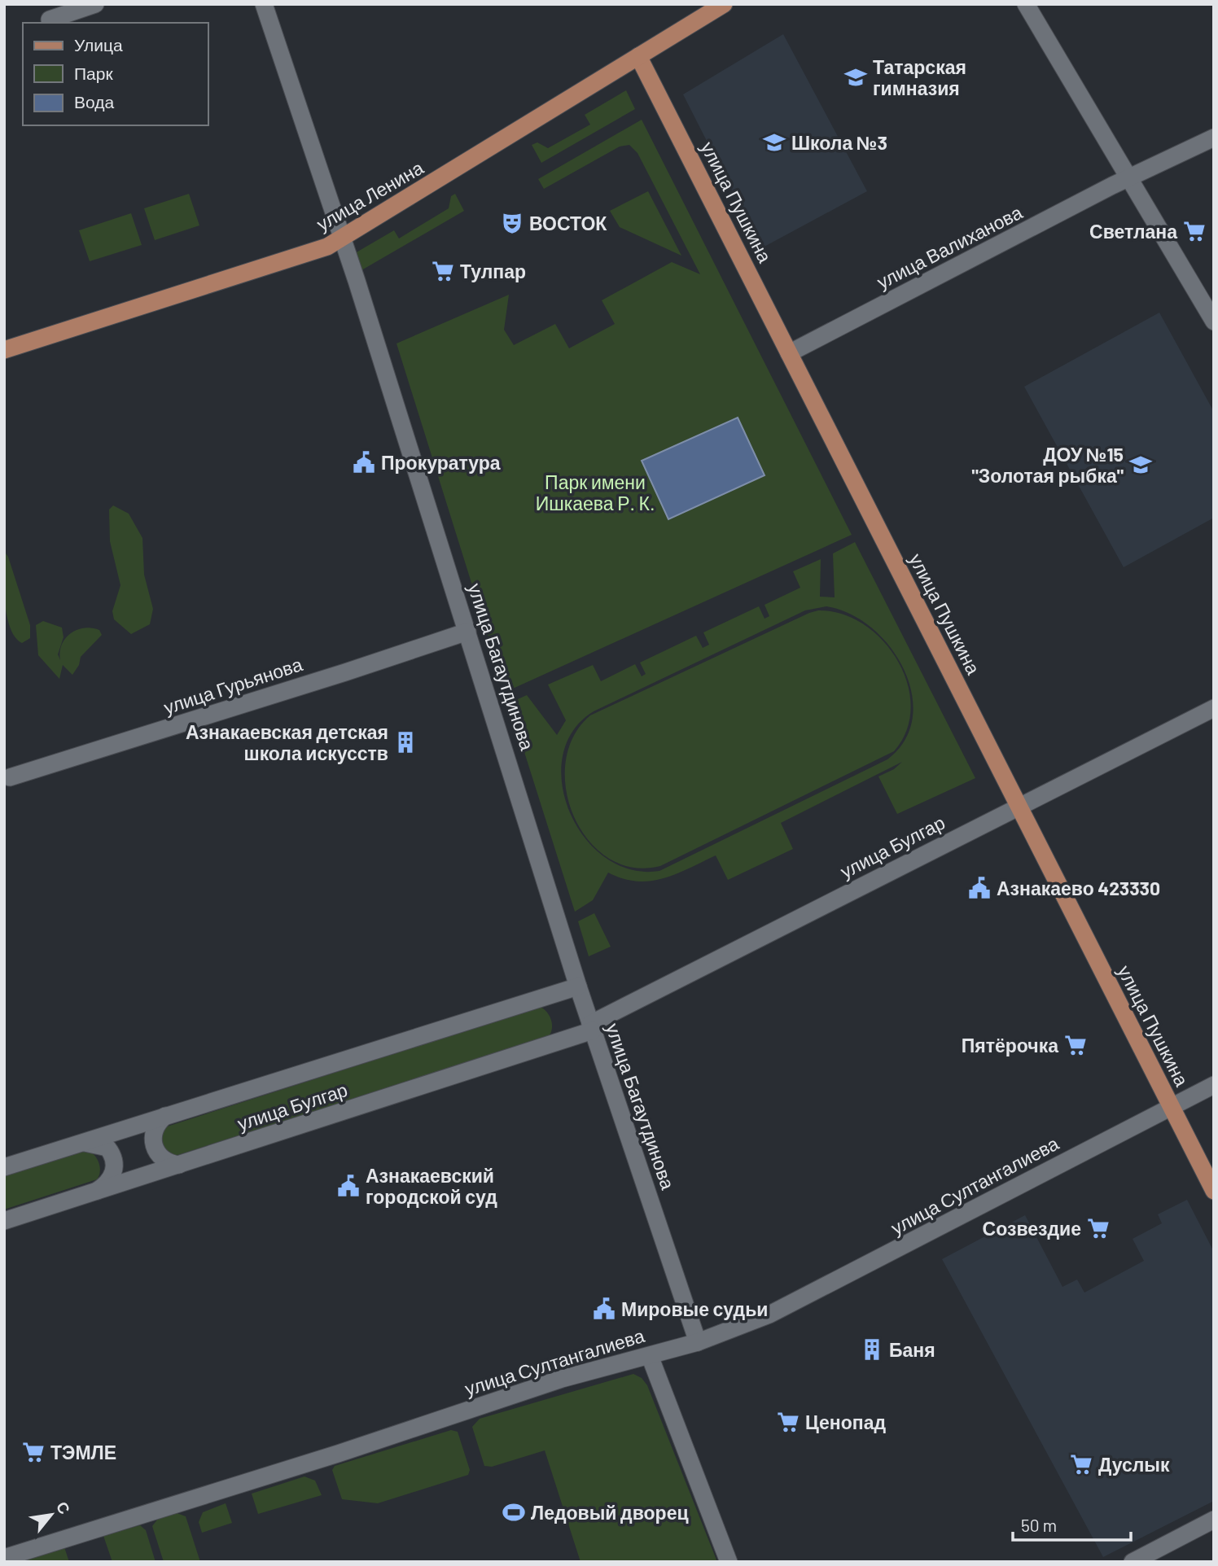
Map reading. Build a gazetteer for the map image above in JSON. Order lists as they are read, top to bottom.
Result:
{
  "streets": {
    "main road": ["улица Ленина", "улица Пушкина"],
    "street": [
      "улица Валиханова",
      "улица Багаутдинова",
      "улица Гурьянова",
      "улица Булгар",
      "улица Султангалиева"
    ]
  },
  "crossings": [
    ["улица Ленина", "улица Пушкина"],
    ["улица Ленина", "улица Багаутдинова"],
    ["улица Пушкина", "улица Валиханова"],
    ["улица Пушкина", "улица Булгар"],
    ["улица Пушкина", "улица Султангалиева"],
    ["улица Багаутдинова", "улица Гурьянова"],
    ["улица Багаутдинова", "улица Булгар"],
    ["улица Багаутдинова", "улица Султангалиева"]
  ],
  "parks": ["Парк имени Ишкаева Р. К."],
  "places": {
    "school or university": ["Татарская гимназия", "Школа №3", "ДОУ №15 \"Золотая рыбка\""],
    "theatre": ["ВОСТОК"],
    "supermarket": [
      "Светлана",
      "Тулпар",
      "Пятёрочка",
      "Созвездие",
      "Ценопад",
      "ТЭМЛЕ",
      "Дуслык"
    ],
    "public building": [
      "Прокуратура",
      "Азнакаево 423330",
      "Азнакаевский городской суд",
      "Мировые судьи"
    ],
    "building": ["Азнакаевская детская школа искусств", "Баня"],
    "sports": ["Ледовый дворец"]
  },
  "legend": ["Улица", "Парк", "Вода"],
  "scale_bar": "50 m",
  "north": "top right"
}
